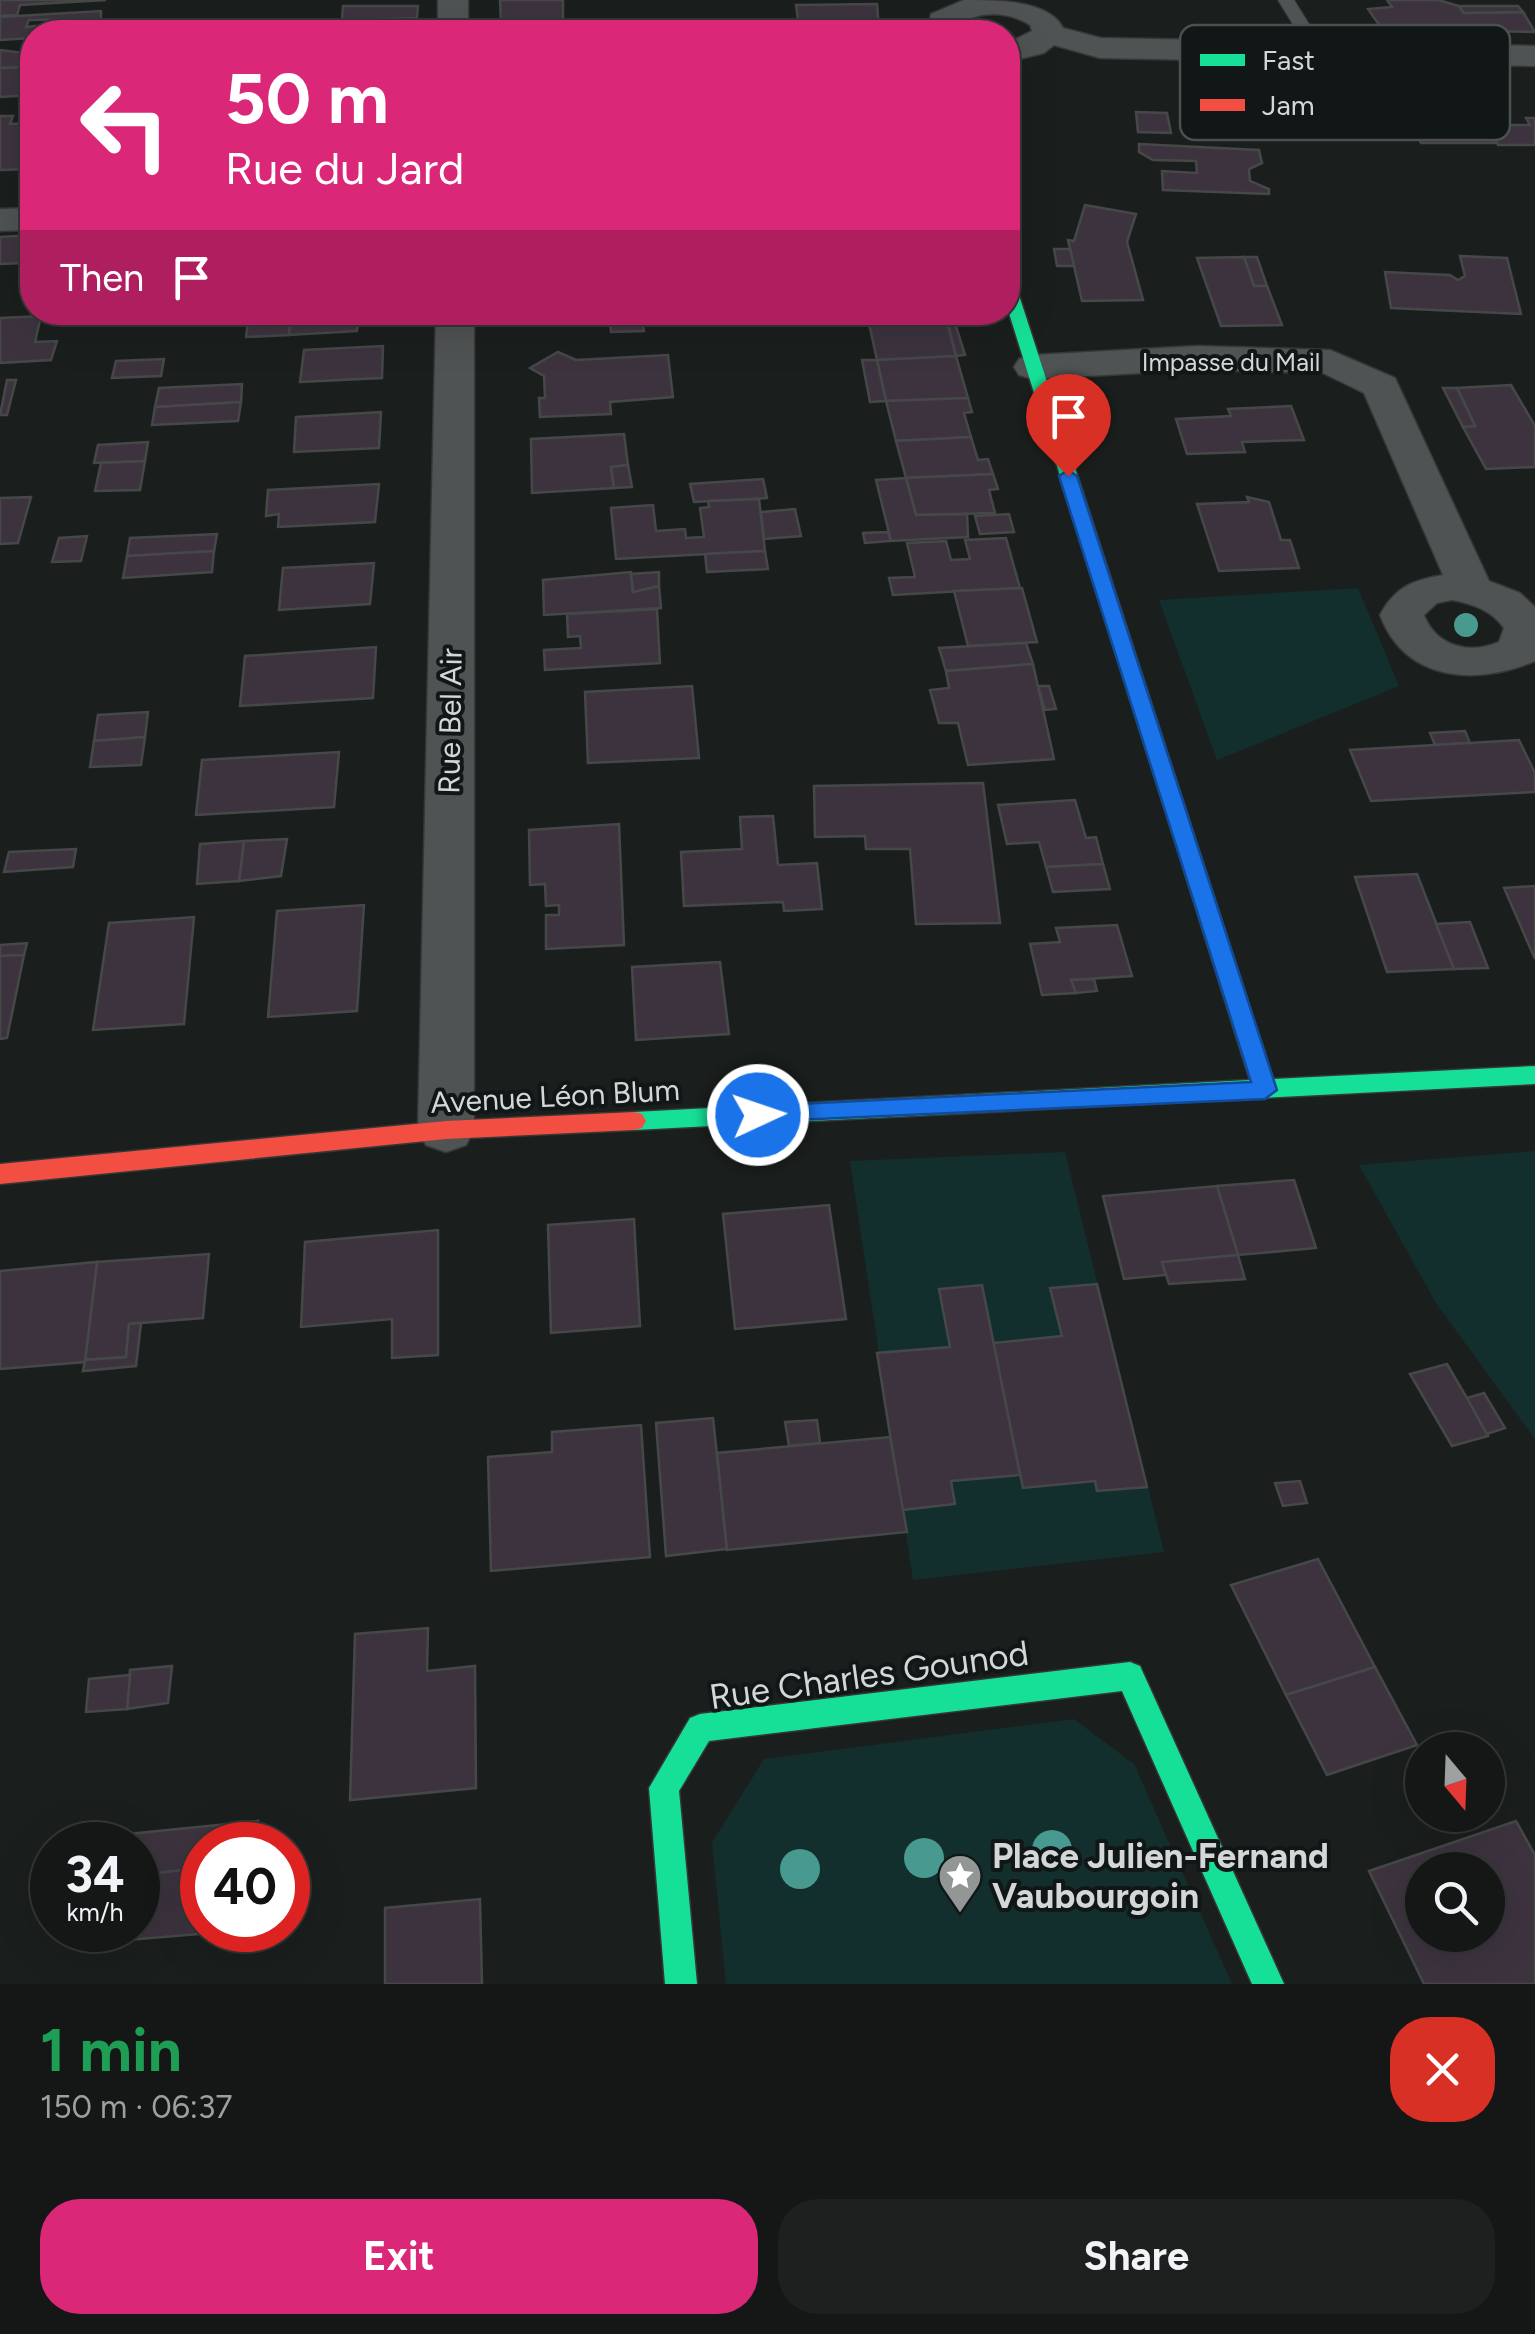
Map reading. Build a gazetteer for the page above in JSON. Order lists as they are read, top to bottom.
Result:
{
  "streets": {
    "street": [
      "Impasse du Mail",
      "Rue Bel Air",
      "Avenue Léon Blum",
      "Rue Charles Gounod"
    ]
  },
  "crossings": [
    ["Rue Bel Air", "Avenue Léon Blum"]
  ],
  "places": {
    "place": ["Place Julien-Fernand Vaubourgoin"]
  },
  "legend": ["Fast", "Jam"],
  "north": "bottom",
  "page": {
    "turn": ["50 m", "Rue du Jard"],
    "then": "Then",
    "speed": "34 km/h",
    "limit": "40",
    "heading": ["1 min", "150 m · 06:37"],
    "buttons": ["Exit", "Share"]
  }
}
